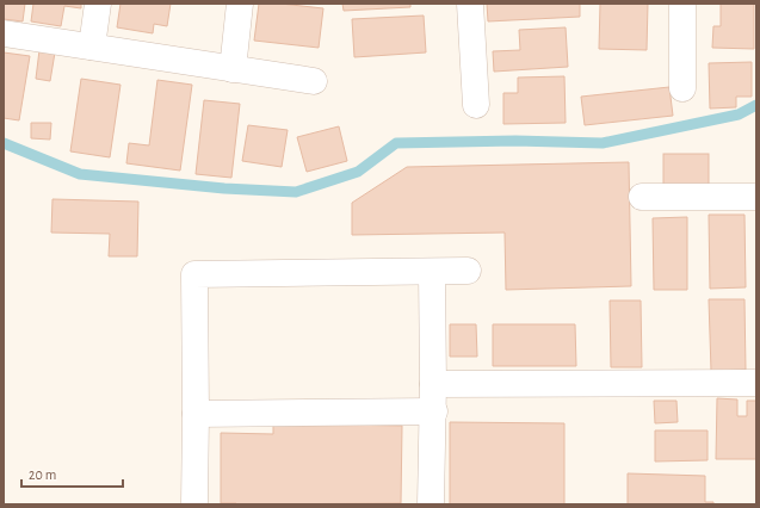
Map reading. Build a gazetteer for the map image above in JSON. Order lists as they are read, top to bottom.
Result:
{
  "scale_bar": "20 m"
}
